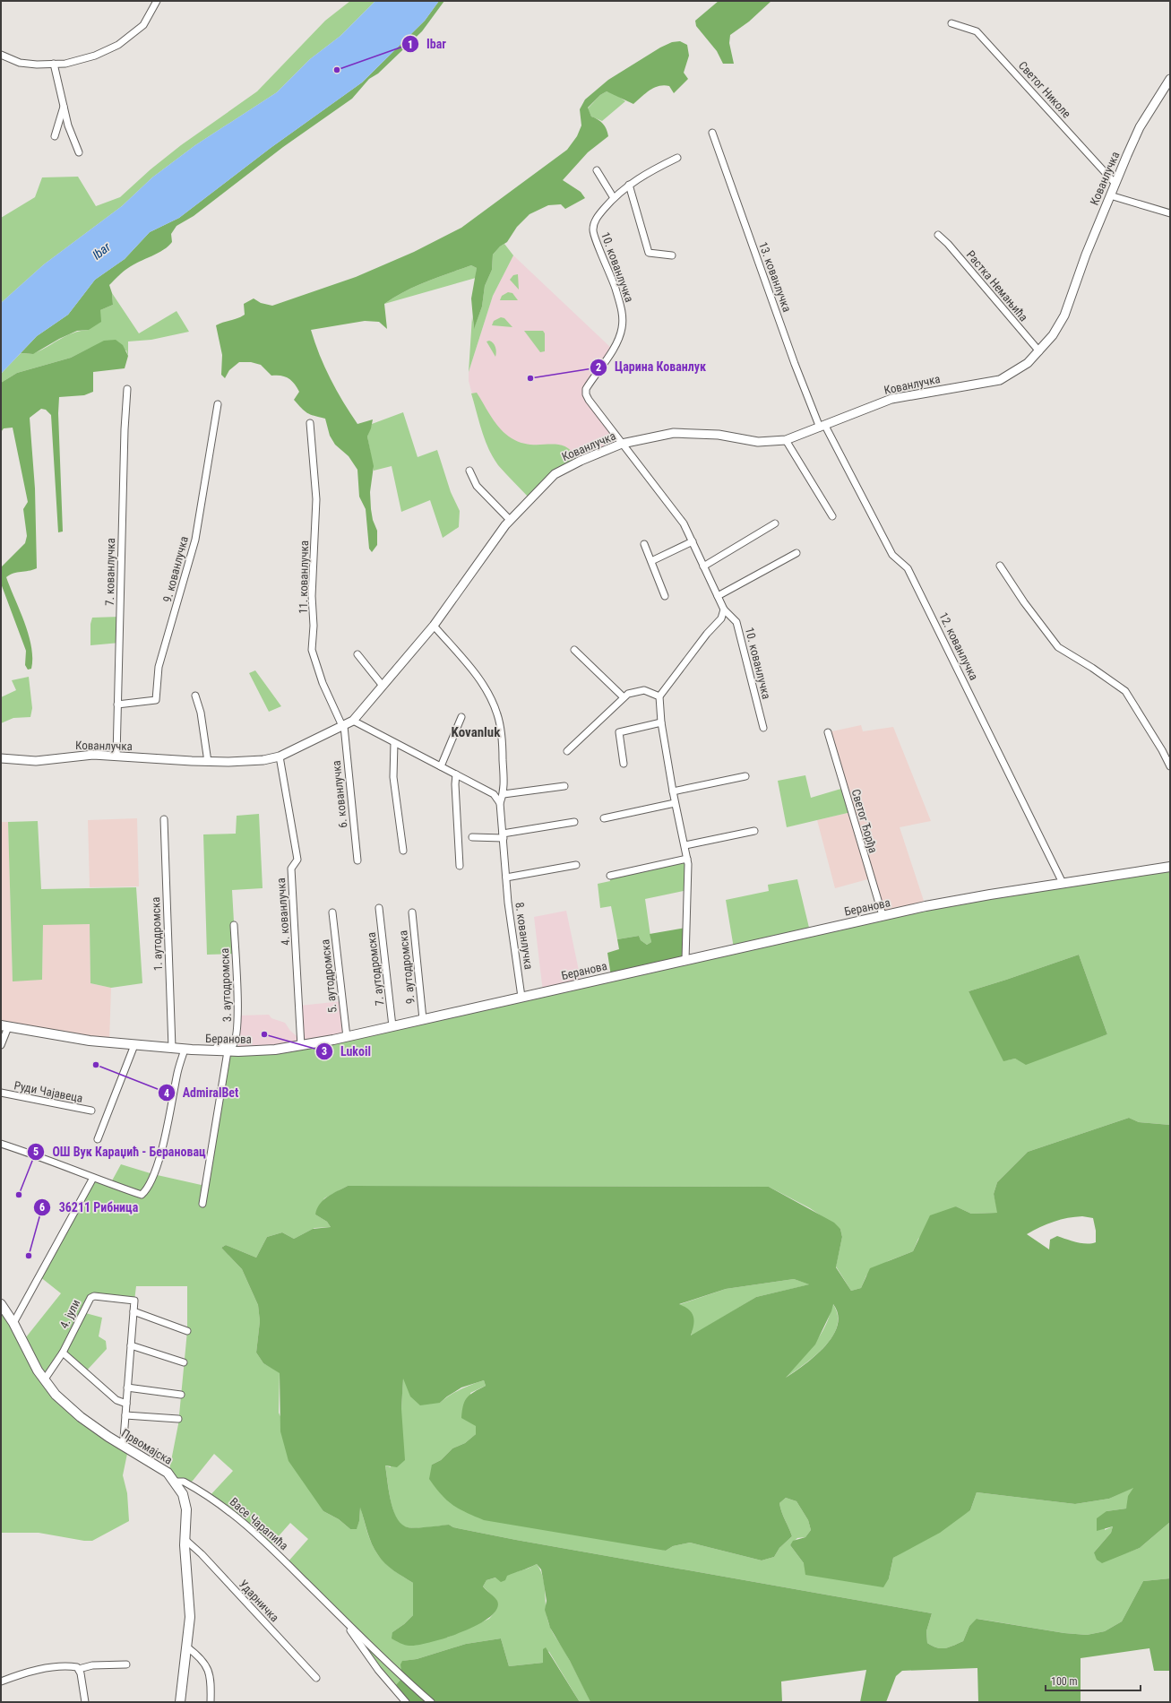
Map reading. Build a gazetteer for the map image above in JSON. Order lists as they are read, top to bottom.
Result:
{
  "streets": {
    "main road": ["Беранова", "Првомајска"],
    "street": [
      "Светог Николе",
      "Кованлучка",
      "10. кованлучка",
      "13. кованлучка",
      "Растка Немањића",
      "9. кованлучка",
      "7. кованлучка",
      "11. кованлучка",
      "12. кованлучка",
      "6. кованлучка",
      "Светог Ђорђа",
      "4. кованлучка",
      "1. аутодромска",
      "8. кованлучка",
      "9. аутодромска",
      "7. аутодромска",
      "5. аутодромска",
      "3. аутодромска",
      "Руди Чајавеца",
      "4. јули",
      "Васе Чарапића",
      "Ударничка"
    ]
  },
  "crossings": [
    ["Светог Николе", "Кованлучка"],
    ["Кованлучка", "10. кованлучка"],
    ["Кованлучка", "13. кованлучка"],
    ["Кованлучка", "Растка Немањића"],
    ["Кованлучка", "7. кованлучка"],
    ["Кованлучка", "11. кованлучка"],
    ["Кованлучка", "12. кованлучка"],
    ["Кованлучка", "6. кованлучка"],
    ["Кованлучка", "4. кованлучка"],
    ["13. кованлучка", "12. кованлучка"],
    ["9. кованлучка", "7. кованлучка"],
    ["11. кованлучка", "6. кованлучка"],
    ["12. кованлучка", "Беранова"],
    ["Светог Ђорђа", "Беранова"],
    ["Беранова", "4. кованлучка"],
    ["Беранова", "1. аутодромска"],
    ["Беранова", "8. кованлучка"],
    ["Беранова", "9. аутодромска"],
    ["Беранова", "7. аутодромска"],
    ["Беранова", "5. аутодромска"],
    ["Беранова", "3. аутодромска"],
    ["4. јули", "Првомајска"],
    ["Првомајска", "Васе Чарапића"],
    ["Првомајска", "Ударничка"]
  ],
  "districts": ["Kovanluk"],
  "water": ["Ibar"],
  "places": [
    "Ibar",
    "Царина Кованлук",
    "Lukoil",
    "AdmiralBet",
    "ОШ Вук Караџић - Берановац",
    "36211 Рибница"
  ],
  "scale_bar": "100 m"
}
